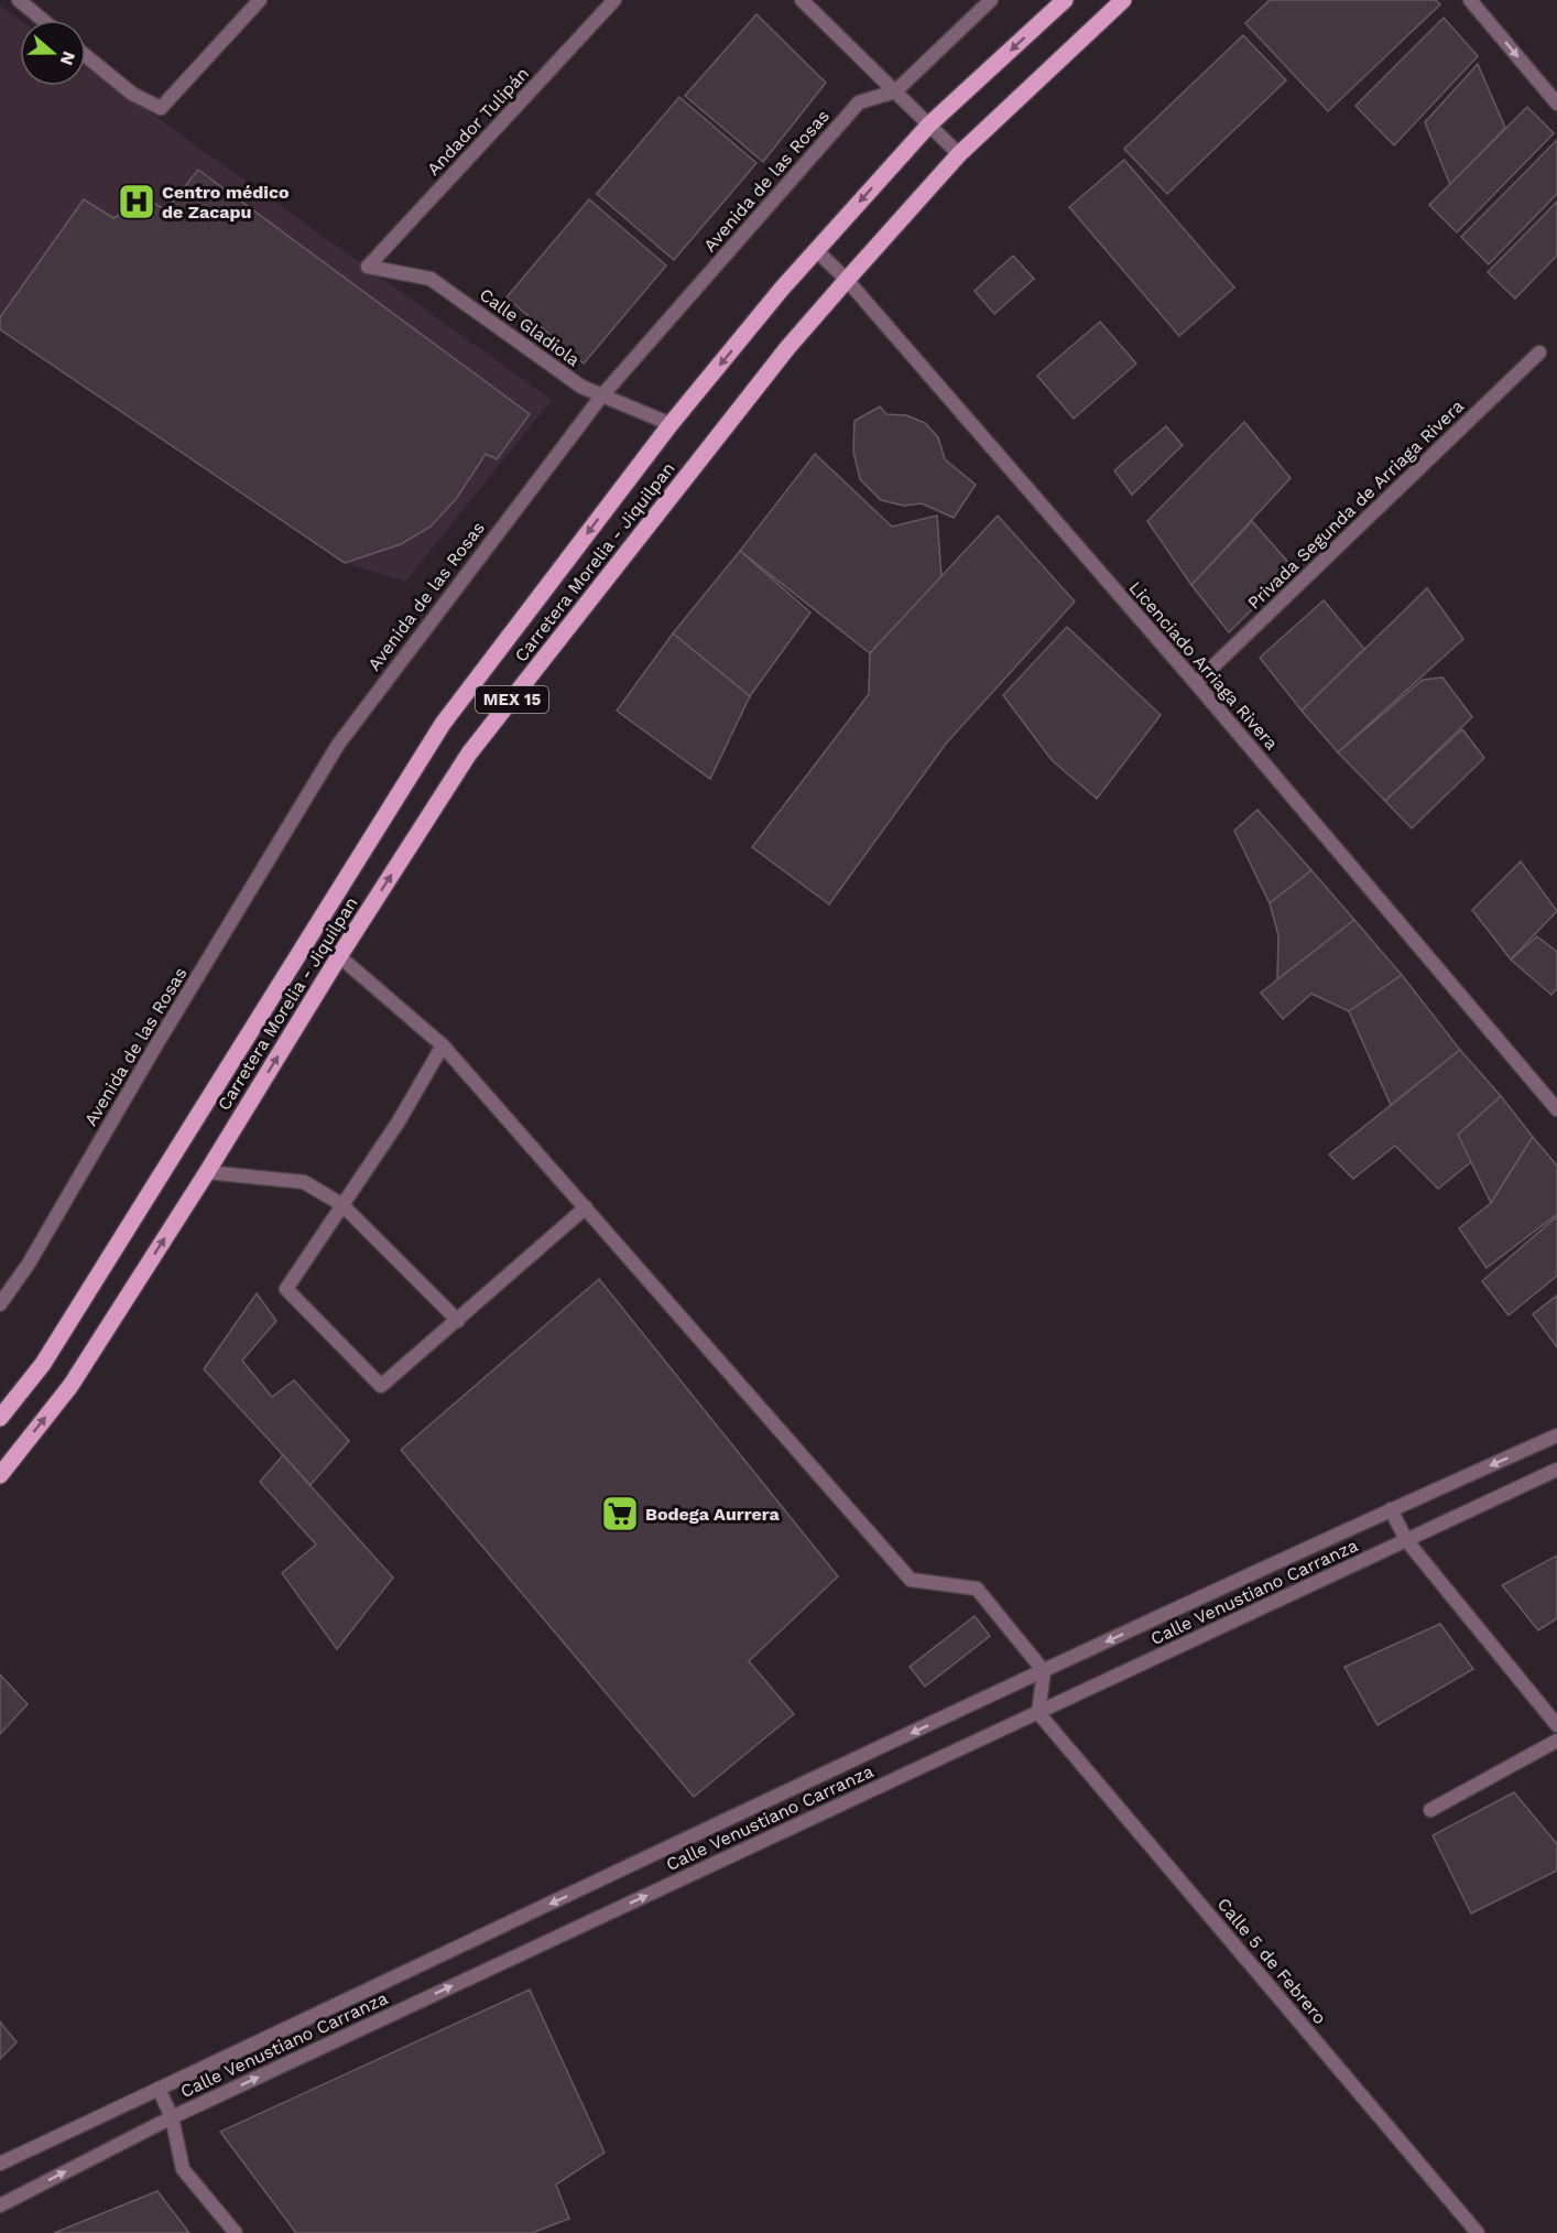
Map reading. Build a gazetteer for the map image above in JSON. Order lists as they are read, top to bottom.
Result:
{
  "streets": {
    "main road": ["Carretera Morelia - Jiquilpan", "MEX 15"],
    "street": [
      "Andador Tulipán",
      "Avenida de las Rosas",
      "Calle Gladiola",
      "Privada Segunda de Arriaga Rivera",
      "Licenciado Arriaga Rivera",
      "Calle Venustiano Carranza",
      "Calle 5 de Febrero"
    ]
  },
  "crossings": [
    ["Andador Tulipán", "Calle Gladiola"],
    ["Avenida de las Rosas", "Calle Gladiola"],
    ["Calle Gladiola", "Carretera Morelia - Jiquilpan"],
    ["Privada Segunda de Arriaga Rivera", "Licenciado Arriaga Rivera"],
    ["Carretera Morelia - Jiquilpan", "Licenciado Arriaga Rivera"],
    ["Calle Venustiano Carranza", "Calle 5 de Febrero"]
  ],
  "places": {
    "hospital": ["Centro médico de Zacapu"],
    "supermarket": ["Bodega Aurrera"]
  },
  "north": "right"
}
